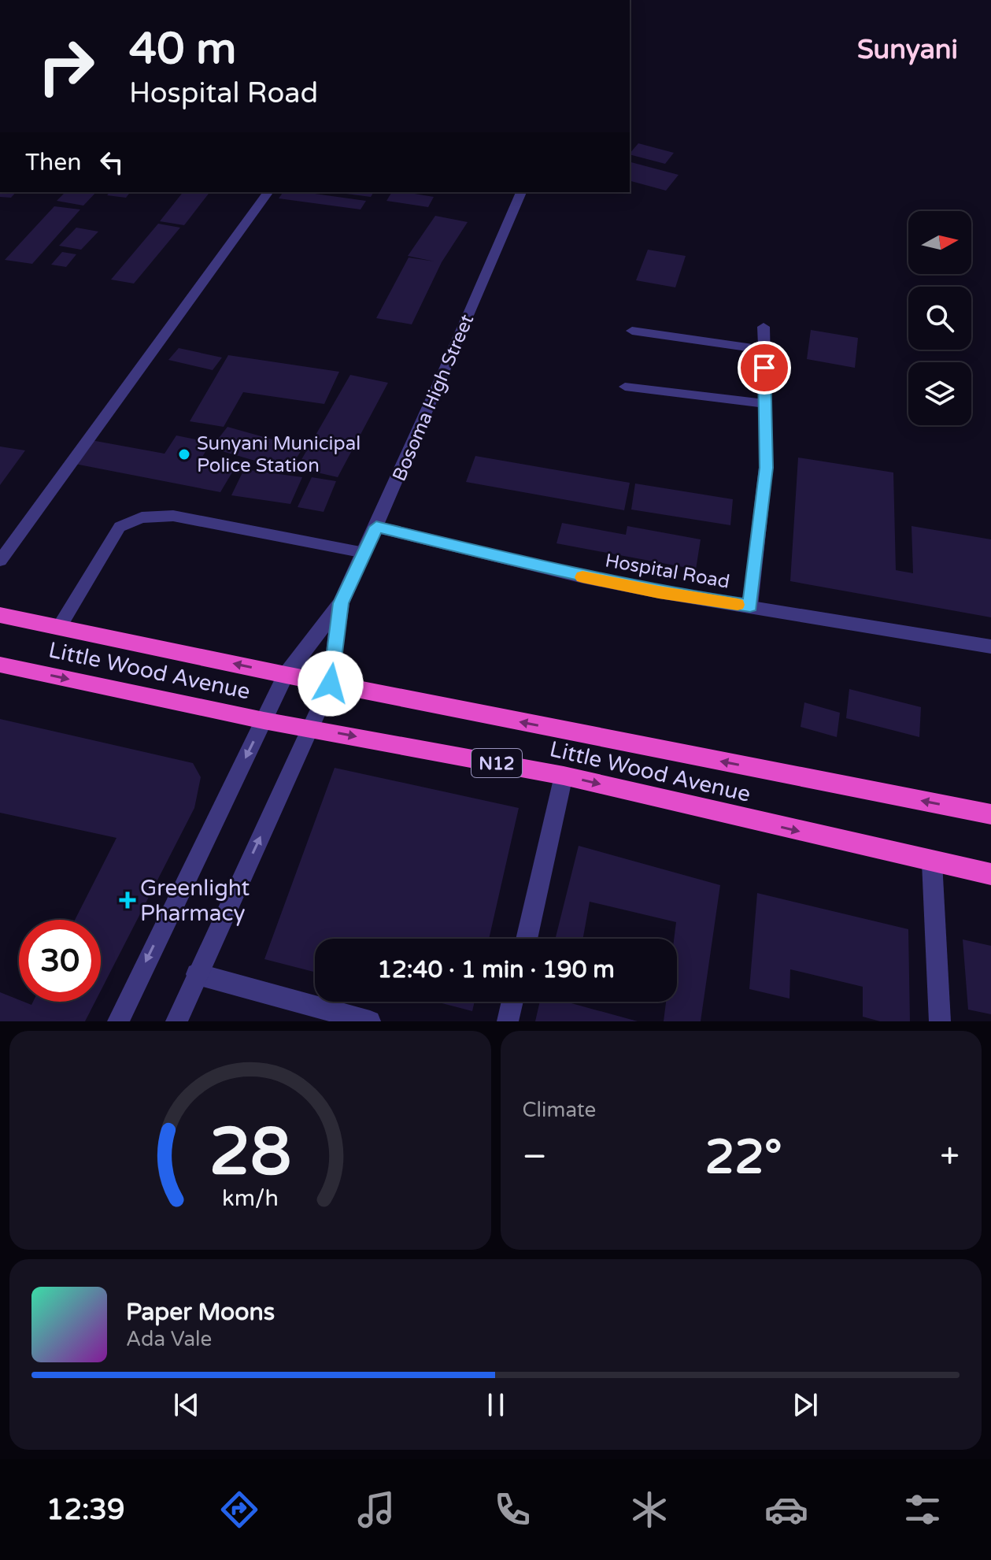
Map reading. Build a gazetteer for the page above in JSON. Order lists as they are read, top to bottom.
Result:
{
  "streets": {
    "highway": ["Little Wood Avenue", "N12"],
    "street": ["Bosoma High Street", "Hospital Road"]
  },
  "crossings": [
    ["Bosoma High Street", "Hospital Road"],
    ["Bosoma High Street", "Little Wood Avenue"]
  ],
  "districts": ["Sunyani"],
  "places": {
    "other": ["Sunyani Municipal Police Station"],
    "health": ["Greenlight Pharmacy"]
  },
  "north": "right",
  "page": {
    "turn": ["40 m", "Hospital Road"],
    "then": "Then",
    "limit": "30",
    "trip": "12:40 · 1 min · 190 m",
    "tile": "Climate",
    "heat": ["−", "22°", "+"],
    "song": ["Paper Moons", "Ada Vale"],
    "tabs": "12:39",
    "gauge": ["28", "km/h"]
  }
}
